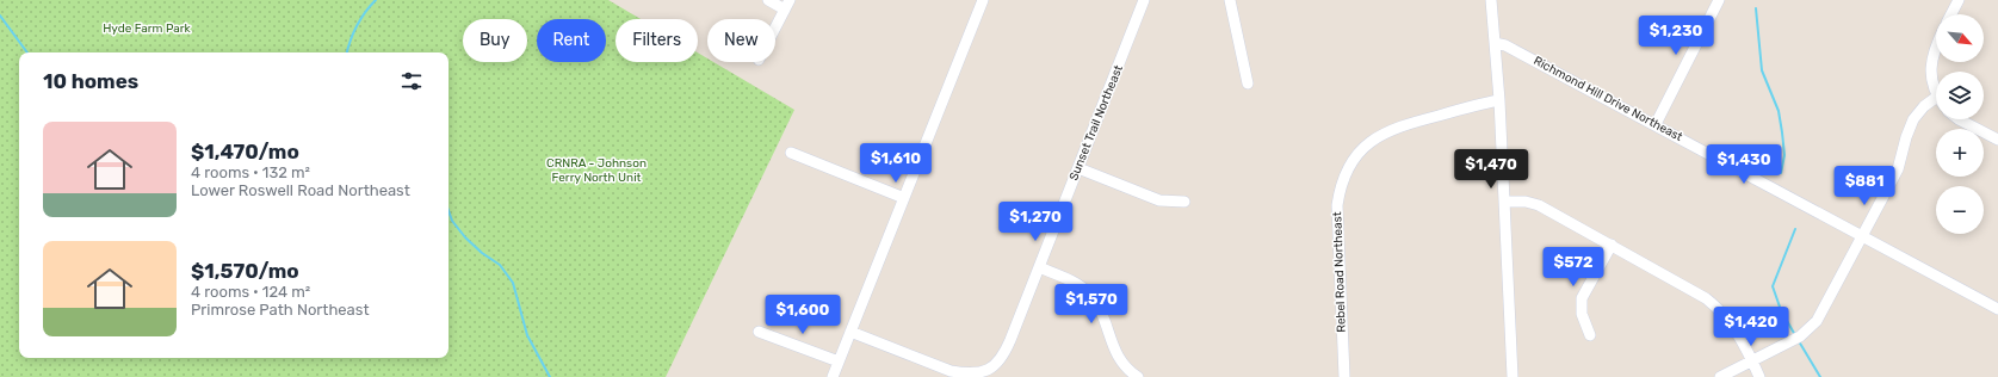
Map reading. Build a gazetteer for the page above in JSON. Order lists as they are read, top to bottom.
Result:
{
  "streets": {
    "street": ["Richmond Hill Drive Northeast", "Sunset Trail Northeast", "Rebel Road Northeast"]
  },
  "parks": ["Hyde Farm Park", "CRNRA - Johnson Ferry North Unit"],
  "north": "bottom right",
  "page": {
    "map_buttons": ["+", "−"],
    "price": [
      "$1,230",
      "$1,610",
      "$1,430",
      "$1,470",
      "$881",
      "$1,270",
      "$572",
      "$1,570",
      "$1,600",
      "$1,420"
    ],
    "chip": [
      "Buy",
      "Rent",
      "Filters",
      "New"
    ],
    "heading": "10 homes",
    "list": [
      {
        "name": "$1,470/mo",
        "note": "4 rooms · 132 m² · Lower Roswell Road Northeast"
      },
      {
        "name": "$1,570/mo",
        "note": "4 rooms · 124 m² · Primrose Path Northeast"
      }
    ]
  }
}
